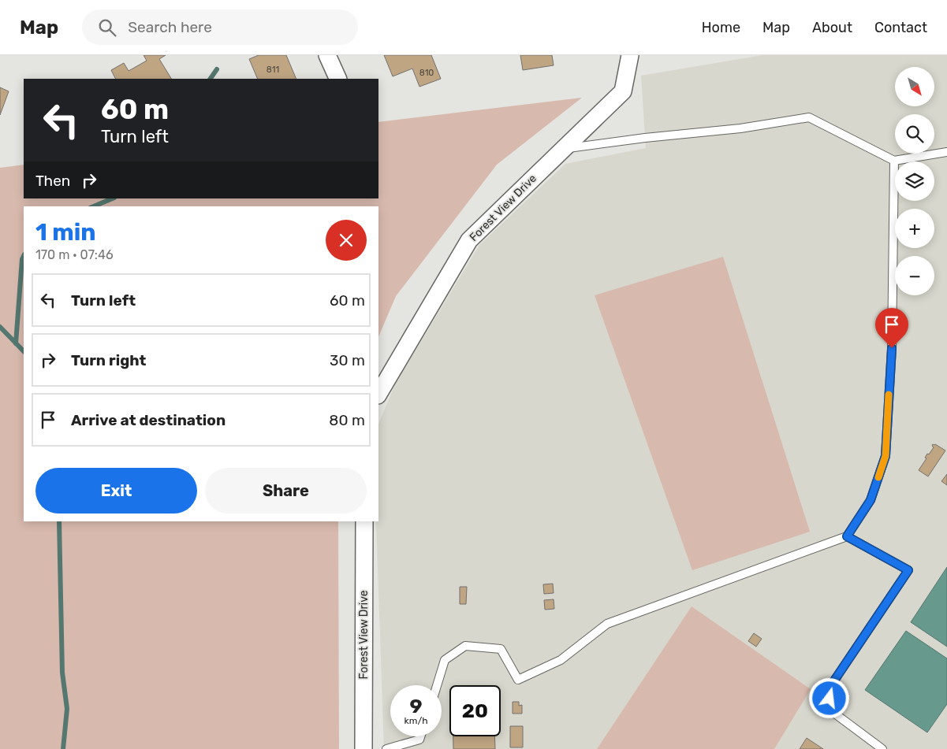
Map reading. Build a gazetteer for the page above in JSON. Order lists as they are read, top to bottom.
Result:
{
  "streets": {
    "street": ["Forest View Drive"]
  },
  "house_numbers": ["811", "810"],
  "north": "bottom right",
  "page": {
    "header": "Map",
    "search": "Search here",
    "nav": [
      "Home",
      "Map",
      "About",
      "Contact"
    ],
    "map_buttons": ["+", "−"],
    "turn": ["60 m", "Turn left"],
    "then": "Then",
    "heading": ["1 min", "170 m · 07:46"],
    "list": [
      {
        "name": "Turn left",
        "value": "60 m"
      },
      {
        "name": "Turn right",
        "value": "30 m"
      },
      {
        "name": "Arrive at destination",
        "value": "80 m"
      }
    ],
    "buttons": ["Exit", "Share"],
    "speed": "9 km/h",
    "limit": "20"
  }
}
